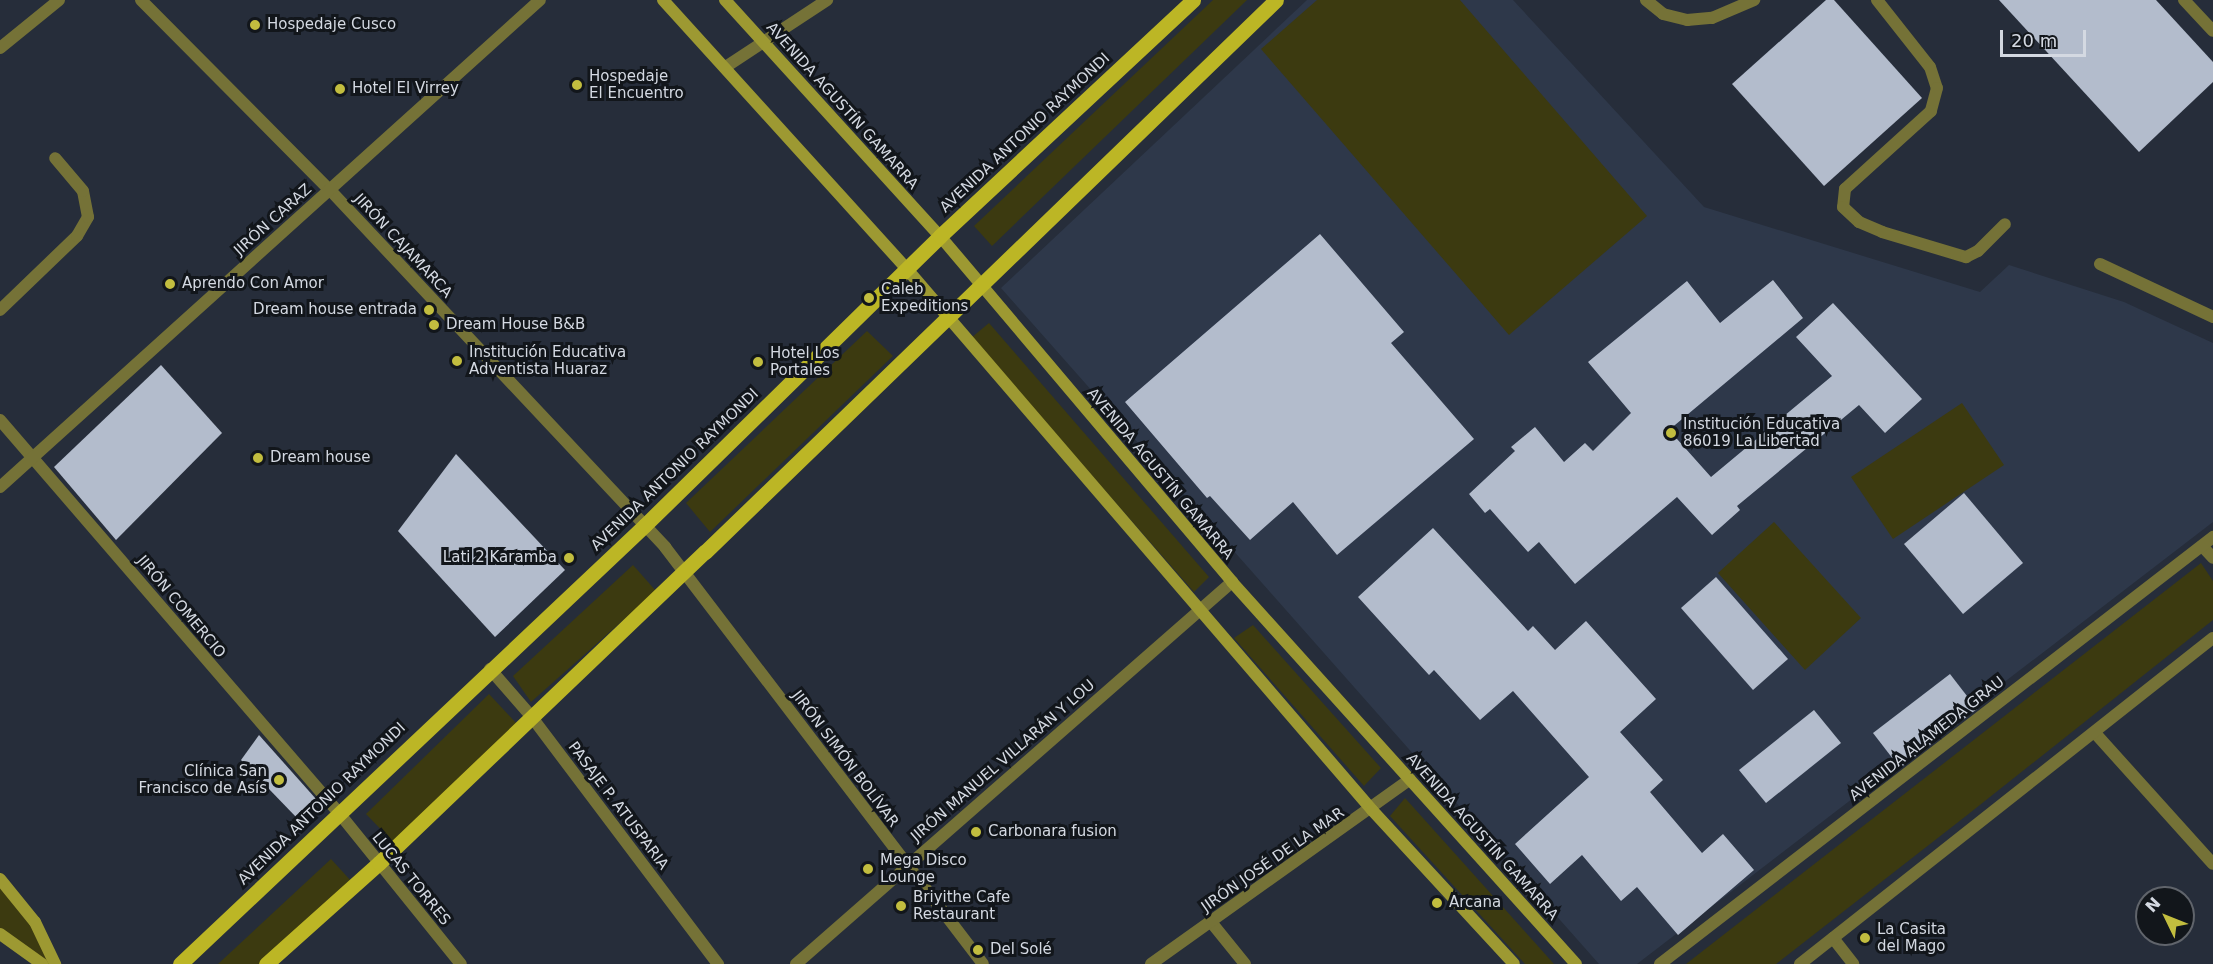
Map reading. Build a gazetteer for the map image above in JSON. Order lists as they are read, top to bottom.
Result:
{
  "streets": {
    "main road": ["AVENIDA AGUSTÍN GAMARRA", "AVENIDA ANTONIO RAYMONDI"],
    "street": [
      "JIRÓN CARAZ",
      "JIRÓN CAJAMARCA",
      "JIRÓN COMERCIO",
      "AVENIDA ALAMEDA GRAU",
      "JIRÓN SIMÓN BOLÍVAR",
      "JIRÓN MANUEL VILLARÁN Y LOU",
      "PASAJE P. ATUSPARIA",
      "JIRÓN JOSÉ DE LA MAR",
      "LUCAS TORRES"
    ]
  },
  "crossings": [
    ["AVENIDA AGUSTÍN GAMARRA", "AVENIDA ANTONIO RAYMONDI"],
    ["AVENIDA AGUSTÍN GAMARRA", "JIRÓN MANUEL VILLARÁN Y LOU"],
    ["AVENIDA AGUSTÍN GAMARRA", "JIRÓN JOSÉ DE LA MAR"],
    ["AVENIDA ANTONIO RAYMONDI", "JIRÓN CAJAMARCA"],
    ["AVENIDA ANTONIO RAYMONDI", "JIRÓN COMERCIO"],
    ["AVENIDA ANTONIO RAYMONDI", "PASAJE P. ATUSPARIA"],
    ["AVENIDA ANTONIO RAYMONDI", "LUCAS TORRES"],
    ["JIRÓN CARAZ", "JIRÓN CAJAMARCA"],
    ["JIRÓN CARAZ", "JIRÓN COMERCIO"],
    ["JIRÓN CAJAMARCA", "JIRÓN SIMÓN BOLÍVAR"],
    ["JIRÓN COMERCIO", "LUCAS TORRES"],
    ["JIRÓN SIMÓN BOLÍVAR", "JIRÓN MANUEL VILLARÁN Y LOU"]
  ],
  "places": [
    "Hospedaje Cusco",
    "Hospedaje El Encuentro",
    "Hotel El Virrey",
    "Aprendo Con Amor",
    "Caleb Expeditions",
    "Dream house entrada",
    "Dream House B&B",
    "Institución Educativa Adventista Huaraz",
    "Hotel Los Portales",
    "Institución Educativa 86019 La Libertad",
    "Dream house",
    "Lati 2 Karamba",
    "Clínica San Francisco de Asís",
    "Carbonara fusion",
    "Mega Disco Lounge",
    "Arcana",
    "Briyithe Cafe Restaurant",
    "La Casita del Mago",
    "Del Solé"
  ],
  "scale_bar": "20 m",
  "north": "top left"
}
